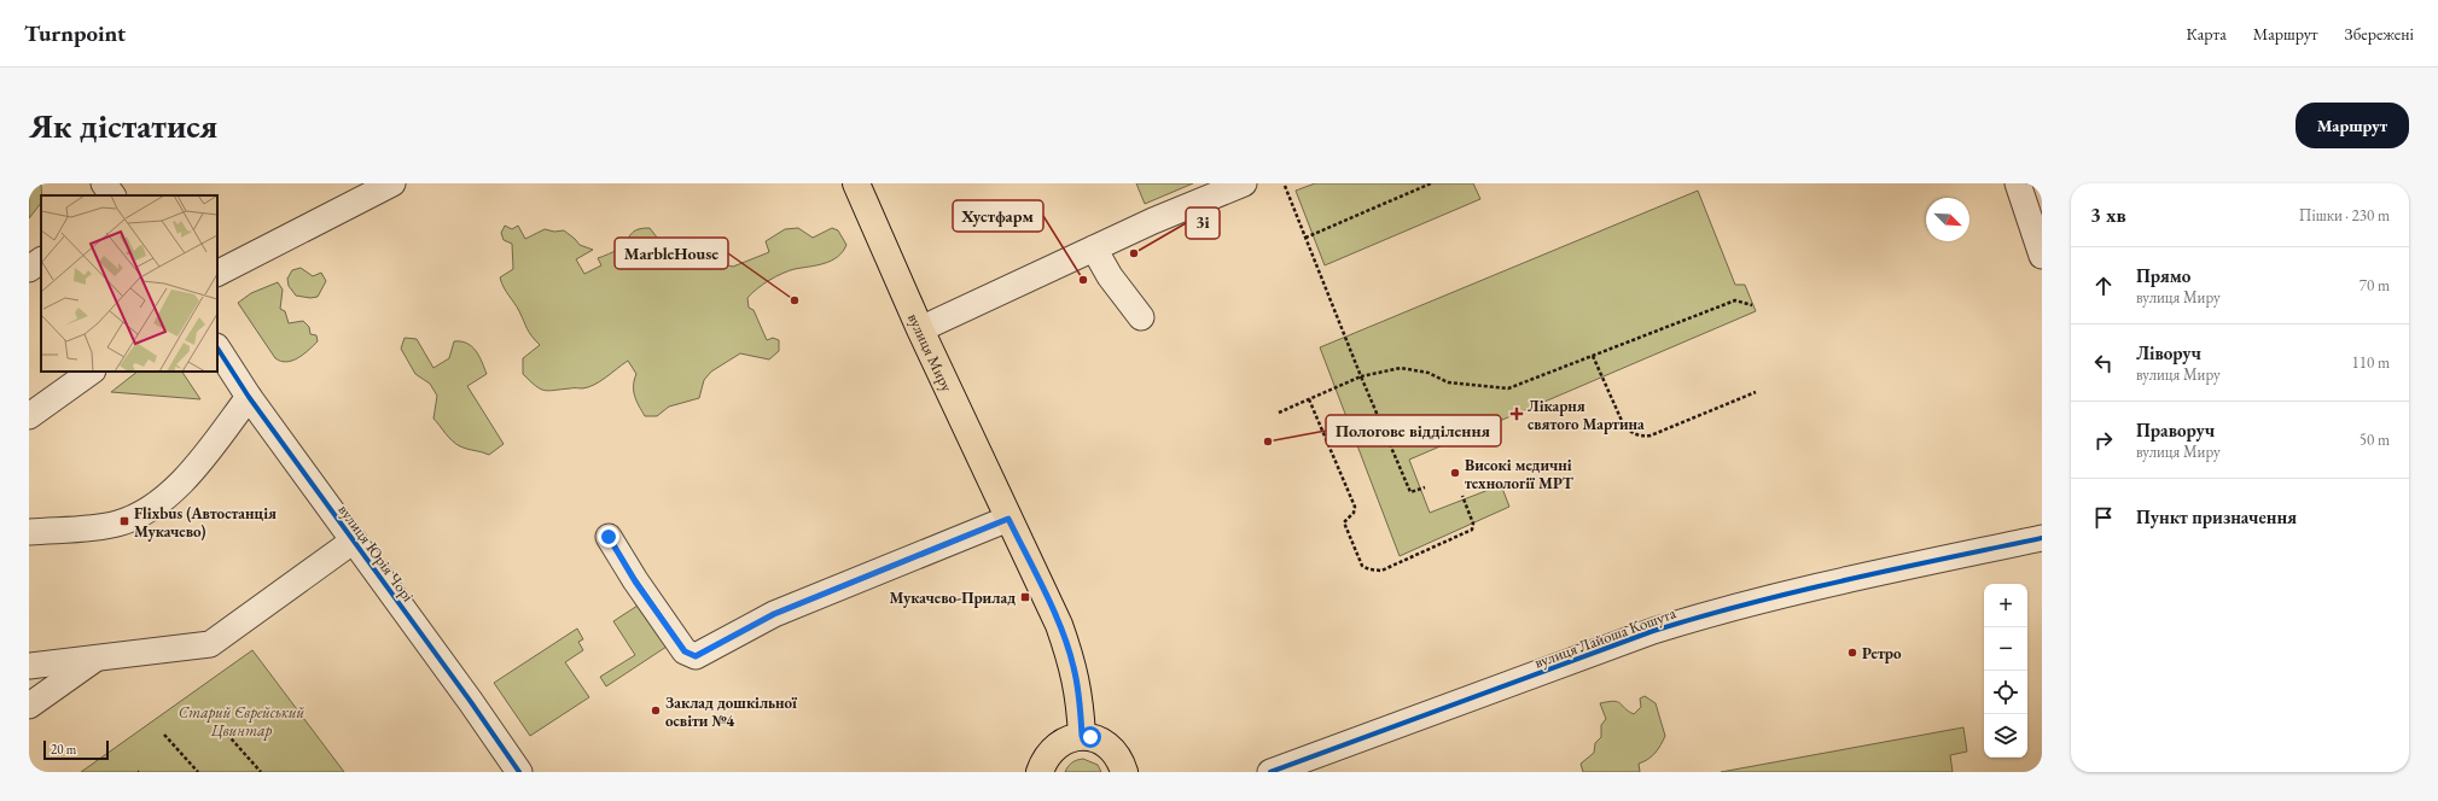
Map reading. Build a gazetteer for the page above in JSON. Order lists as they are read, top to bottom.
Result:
{
  "streets": {
    "main road": ["вулиця Миру"],
    "street": ["вулиця Юрія Чорі", "вулиця Лайоша Кошута"]
  },
  "parks": ["Старий Єврейський Цвинтар"],
  "places": {
    "other": [
      "3і",
      "Хустфарм",
      "MarbleHouse",
      "Пологове відділення",
      "Високі медичні технології МРТ",
      "Ретро",
      "Заклад дошкільної освіти №4"
    ],
    "health": ["Лікарня святого Мартина"],
    "transit": ["Flixbus (Автостанція Мукачево)", "Мукачево-Прилад"]
  },
  "scale_bar": "20 m",
  "north": "bottom right",
  "page": {
    "header": "Turnpoint",
    "nav": ["Карта", "Маршрут", "Збережені"],
    "buttons": "Маршрут",
    "title": "Як дістатися",
    "heading": ["3 хв", "Пішки · 230 m"],
    "list": [
      ["Прямо", "вулиця Миру", "70 m"],
      ["Ліворуч", "вулиця Миру", "110 m"],
      ["Праворуч", "вулиця Миру", "50 m"],
      "Пункт призначення"
    ],
    "map_buttons": ["+", "−"],
    "scale": "20 m"
  }
}
